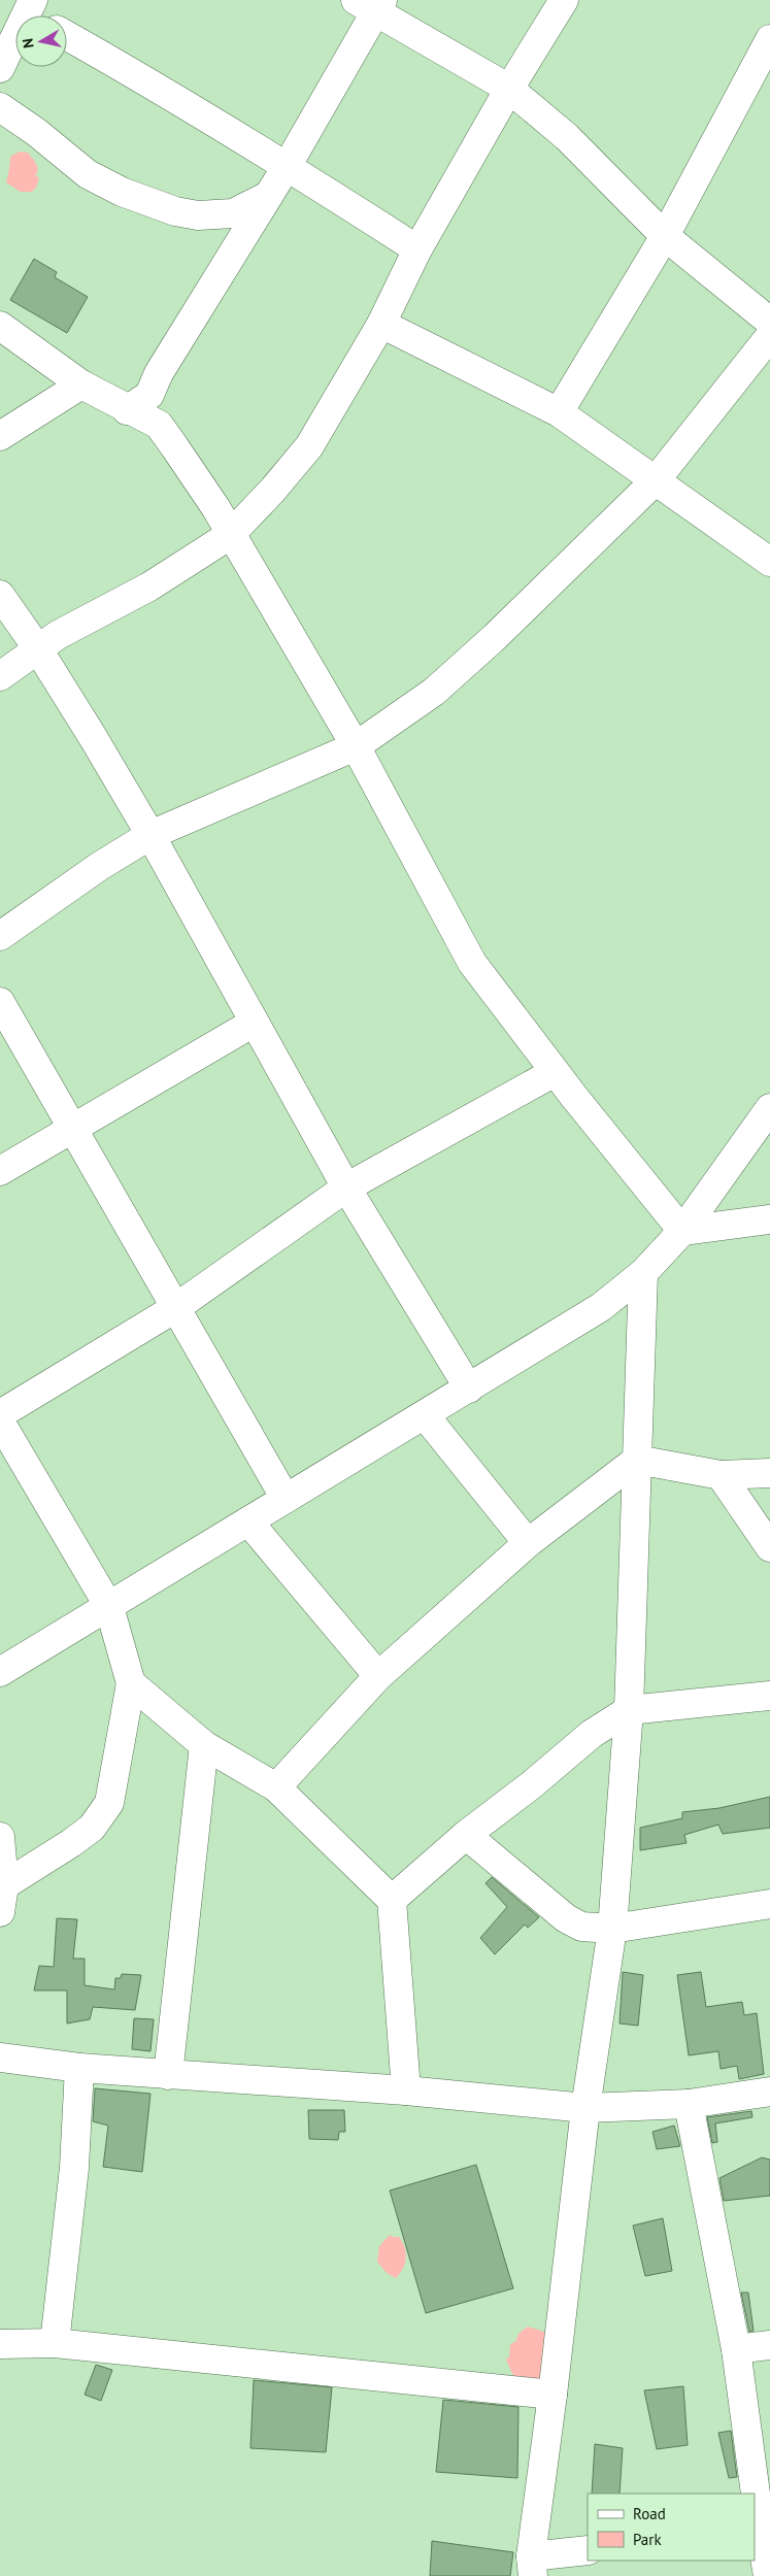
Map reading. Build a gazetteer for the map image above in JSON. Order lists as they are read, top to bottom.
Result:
{
  "legend": ["Road", "Park"],
  "north": "left"
}
